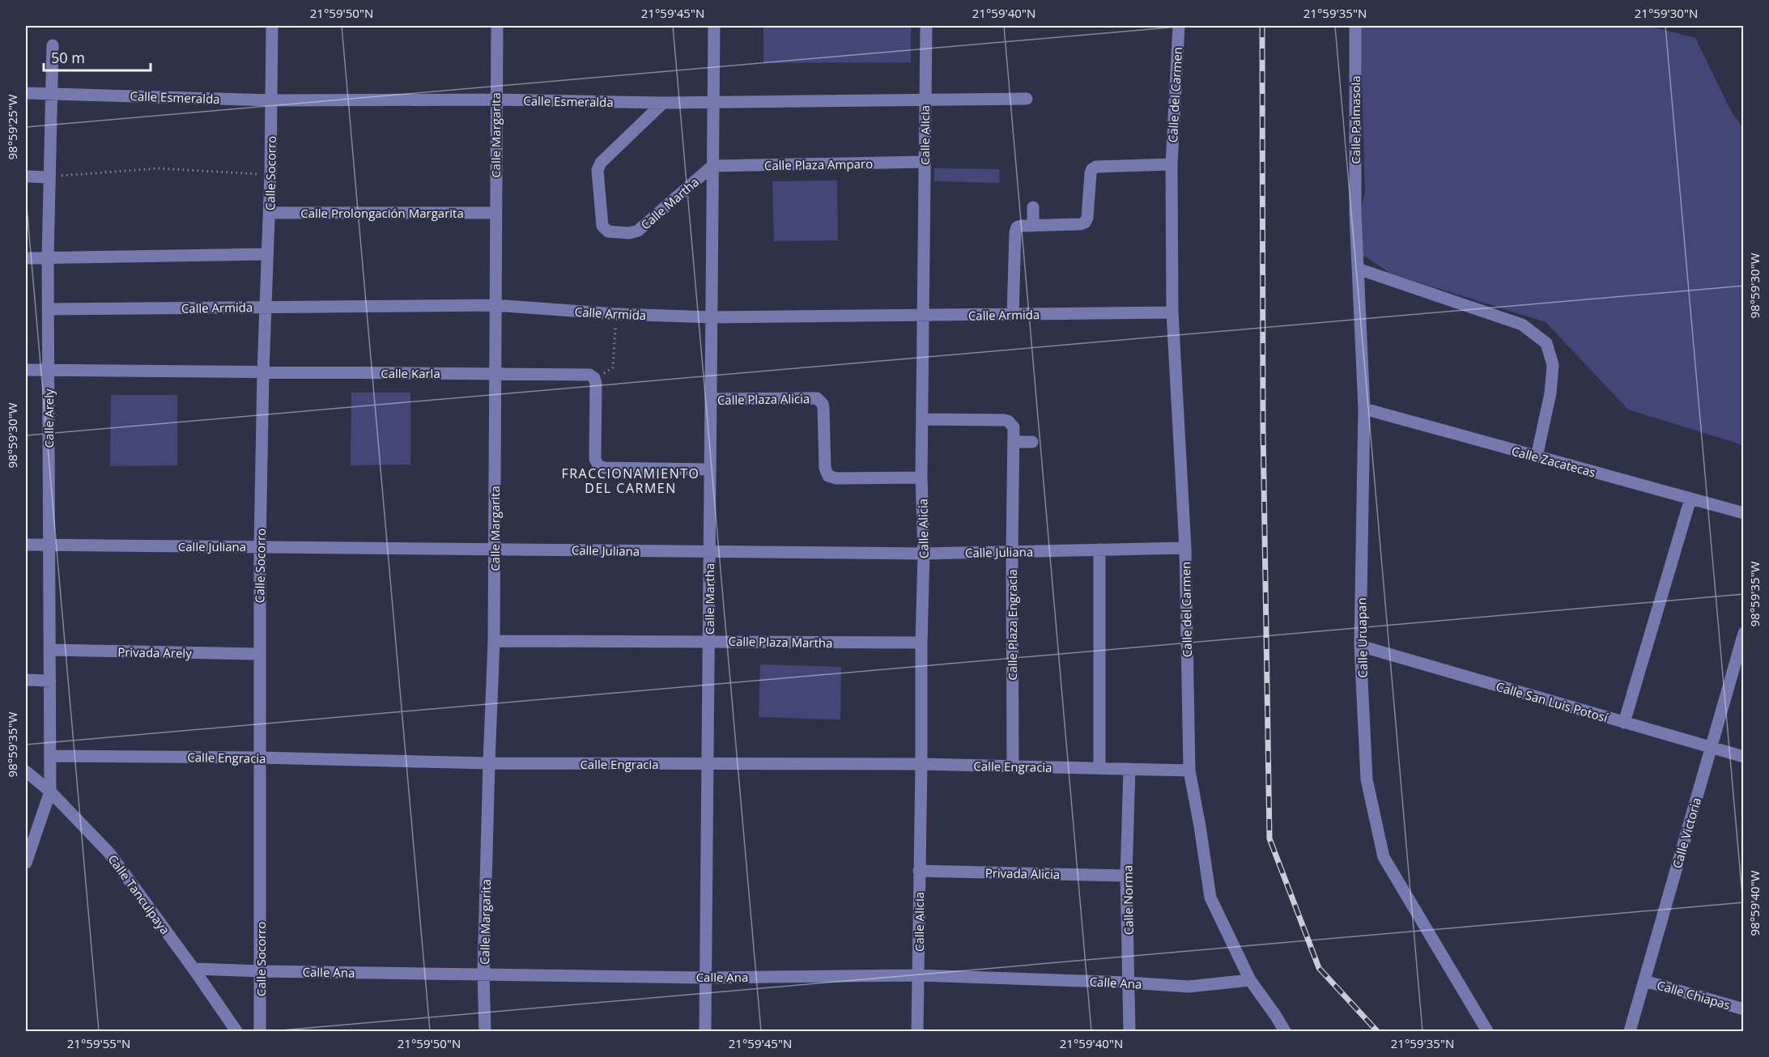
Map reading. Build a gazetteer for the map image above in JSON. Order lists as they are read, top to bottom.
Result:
{
  "streets": {
    "street": [
      "Calle del Carmen",
      "Calle Esmeralda",
      "Calle Palmasola",
      "Calle Margarita",
      "Calle Alicia",
      "Calle Plaza Amparo",
      "Calle Socorro",
      "Calle Martha",
      "Calle Prolongación Margarita",
      "Calle Armida",
      "Calle Karla",
      "Calle Plaza Alicia",
      "Calle Arely",
      "Calle Zacatecas",
      "Calle Juliana",
      "Calle Plaza Engracia",
      "Calle Uruapan",
      "Calle Plaza Martha",
      "Privada Arely",
      "Calle San Luis Potosí",
      "Calle Engracia",
      "Calle Victoria",
      "Privada Alicia",
      "Calle Tanculpaya",
      "Calle Norma",
      "Calle Ana",
      "Calle Chiapas"
    ]
  },
  "crossings": [
    ["Calle del Carmen", "Calle Armida"],
    ["Calle del Carmen", "Calle Juliana"],
    ["Calle del Carmen", "Calle Engracia"],
    ["Calle del Carmen", "Calle Ana"],
    ["Calle Esmeralda", "Calle Margarita"],
    ["Calle Esmeralda", "Calle Alicia"],
    ["Calle Esmeralda", "Calle Socorro"],
    ["Calle Esmeralda", "Calle Martha"],
    ["Calle Esmeralda", "Calle Arely"],
    ["Calle Palmasola", "Calle Uruapan"],
    ["Calle Margarita", "Calle Prolongación Margarita"],
    ["Calle Margarita", "Calle Armida"],
    ["Calle Margarita", "Calle Karla"],
    ["Calle Margarita", "Calle Juliana"],
    ["Calle Margarita", "Calle Plaza Martha"],
    ["Calle Margarita", "Calle Engracia"],
    ["Calle Margarita", "Calle Ana"],
    ["Calle Alicia", "Calle Plaza Amparo"],
    ["Calle Alicia", "Calle Armida"],
    ["Calle Alicia", "Calle Plaza Alicia"],
    ["Calle Alicia", "Calle Juliana"],
    ["Calle Alicia", "Calle Plaza Engracia"],
    ["Calle Alicia", "Calle Plaza Martha"],
    ["Calle Alicia", "Calle Engracia"],
    ["Calle Alicia", "Privada Alicia"],
    ["Calle Alicia", "Calle Ana"],
    ["Calle Plaza Amparo", "Calle Martha"],
    ["Calle Socorro", "Calle Prolongación Margarita"],
    ["Calle Socorro", "Calle Armida"],
    ["Calle Socorro", "Calle Karla"],
    ["Calle Socorro", "Calle Juliana"],
    ["Calle Socorro", "Privada Arely"],
    ["Calle Socorro", "Calle Engracia"],
    ["Calle Socorro", "Calle Ana"],
    ["Calle Martha", "Calle Armida"],
    ["Calle Martha", "Calle Plaza Alicia"],
    ["Calle Martha", "Calle Juliana"],
    ["Calle Martha", "Calle Plaza Martha"],
    ["Calle Martha", "Calle Engracia"],
    ["Calle Martha", "Calle Ana"],
    ["Calle Armida", "Calle Arely"],
    ["Calle Karla", "Calle Arely"],
    ["Calle Arely", "Calle Juliana"],
    ["Calle Arely", "Privada Arely"],
    ["Calle Arely", "Calle Engracia"],
    ["Calle Arely", "Calle Tanculpaya"],
    ["Calle Zacatecas", "Calle Uruapan"],
    ["Calle Juliana", "Calle Plaza Engracia"],
    ["Calle Plaza Engracia", "Calle Engracia"],
    ["Calle Uruapan", "Calle San Luis Potosí"],
    ["Calle San Luis Potosí", "Calle Victoria"],
    ["Calle Engracia", "Calle Norma"],
    ["Calle Victoria", "Calle Chiapas"],
    ["Privada Alicia", "Calle Norma"],
    ["Calle Tanculpaya", "Calle Ana"],
    ["Calle Norma", "Calle Ana"]
  ],
  "districts": ["FRACCIONAMIENTO DEL CARMEN"],
  "scale_bar": "50 m",
  "coordinates": [
    "21°59'50\"N",
    "21°59'45\"N",
    "21°59'40\"N",
    "21°59'35\"N",
    "21°59'30\"N",
    "98°59'25\"W",
    "98°59'30\"W",
    "98°59'35\"W",
    "98°59'40\"W",
    "21°59'55\"N"
  ]
}
